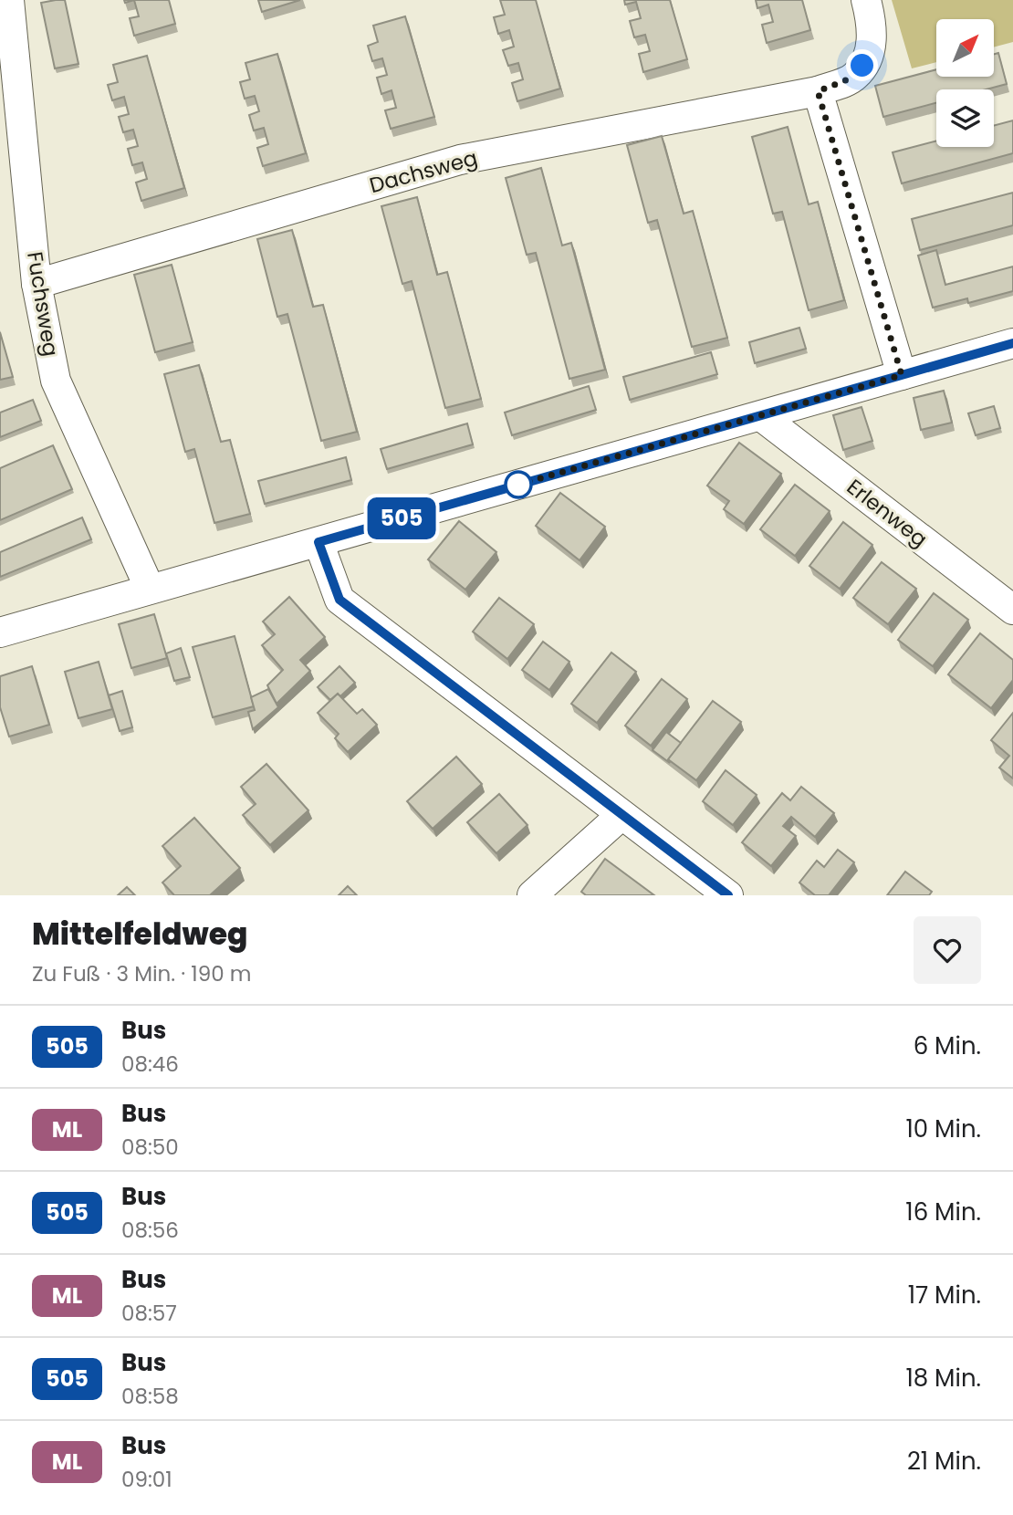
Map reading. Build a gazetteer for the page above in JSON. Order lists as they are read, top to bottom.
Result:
{
  "streets": {
    "street": ["Dachsweg", "Fuchsweg", "Erlenweg"]
  },
  "crossings": [
    ["Dachsweg", "Fuchsweg"]
  ],
  "lines": ["bus line 505"],
  "north": "top right",
  "page": {
    "on_map": "505",
    "heading": ["Mittelfeldweg", "Zu Fuß · 3 Min. · 190 m"],
    "list": [
      {
        "mark": "505",
        "name": "Bus",
        "note": "08:46",
        "value": "6 Min."
      },
      {
        "mark": "ML",
        "name": "Bus",
        "note": "08:50",
        "value": "10 Min."
      },
      {
        "mark": "505",
        "name": "Bus",
        "note": "08:56",
        "value": "16 Min."
      },
      {
        "mark": "ML",
        "name": "Bus",
        "note": "08:57",
        "value": "17 Min."
      },
      {
        "mark": "505",
        "name": "Bus",
        "note": "08:58",
        "value": "18 Min."
      },
      {
        "mark": "ML",
        "name": "Bus",
        "note": "09:01",
        "value": "21 Min."
      }
    ]
  }
}
